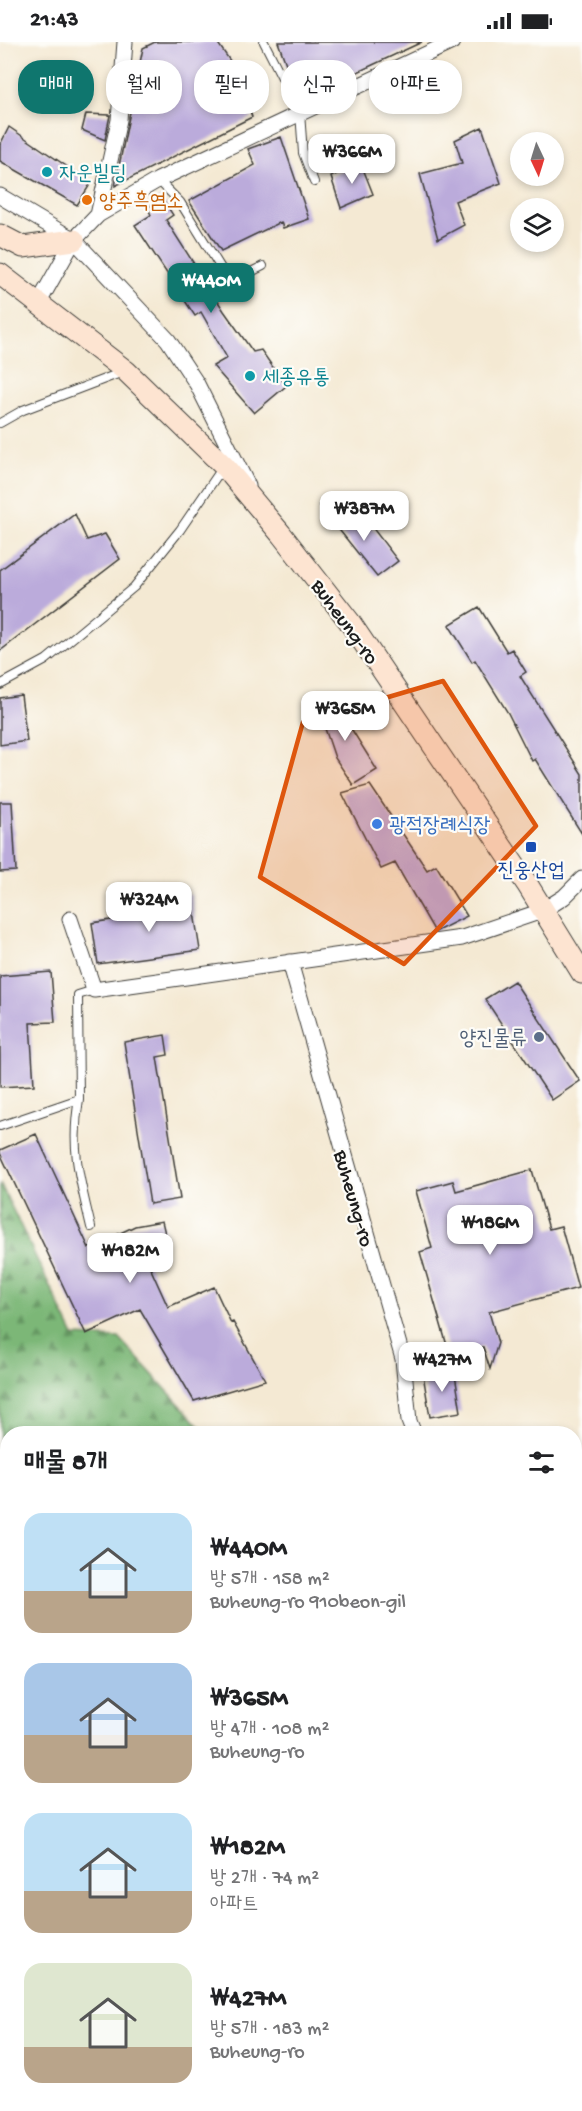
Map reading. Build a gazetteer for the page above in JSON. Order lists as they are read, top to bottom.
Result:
{
  "streets": {
    "main road": ["Buheung-ro"]
  },
  "places": {
    "other": [
      "자운빌딩",
      "양주흑염소",
      "세종유통",
      "광적장례식장",
      "양진물류"
    ],
    "transit": ["진웅산업"]
  },
  "north": "bottom",
  "page": {
    "status": "21:43",
    "chip": [
      "매매",
      "월세",
      "필터",
      "신규",
      "아파트"
    ],
    "price": [
      "₩366M",
      "₩440M",
      "₩387M",
      "₩365M",
      "₩324M",
      "₩186M",
      "₩182M",
      "₩427M"
    ],
    "heading": "매물 8개",
    "list": [
      {
        "name": "₩440M",
        "note": "방 5개 · 158 m² · Buheung-ro 910beon-gil"
      },
      {
        "name": "₩365M",
        "note": "방 4개 · 108 m² · Buheung-ro"
      },
      {
        "name": "₩182M",
        "note": "방 2개 · 74 m² · 아파트"
      },
      {
        "name": "₩427M",
        "note": "방 5개 · 183 m² · Buheung-ro"
      }
    ]
  }
}
